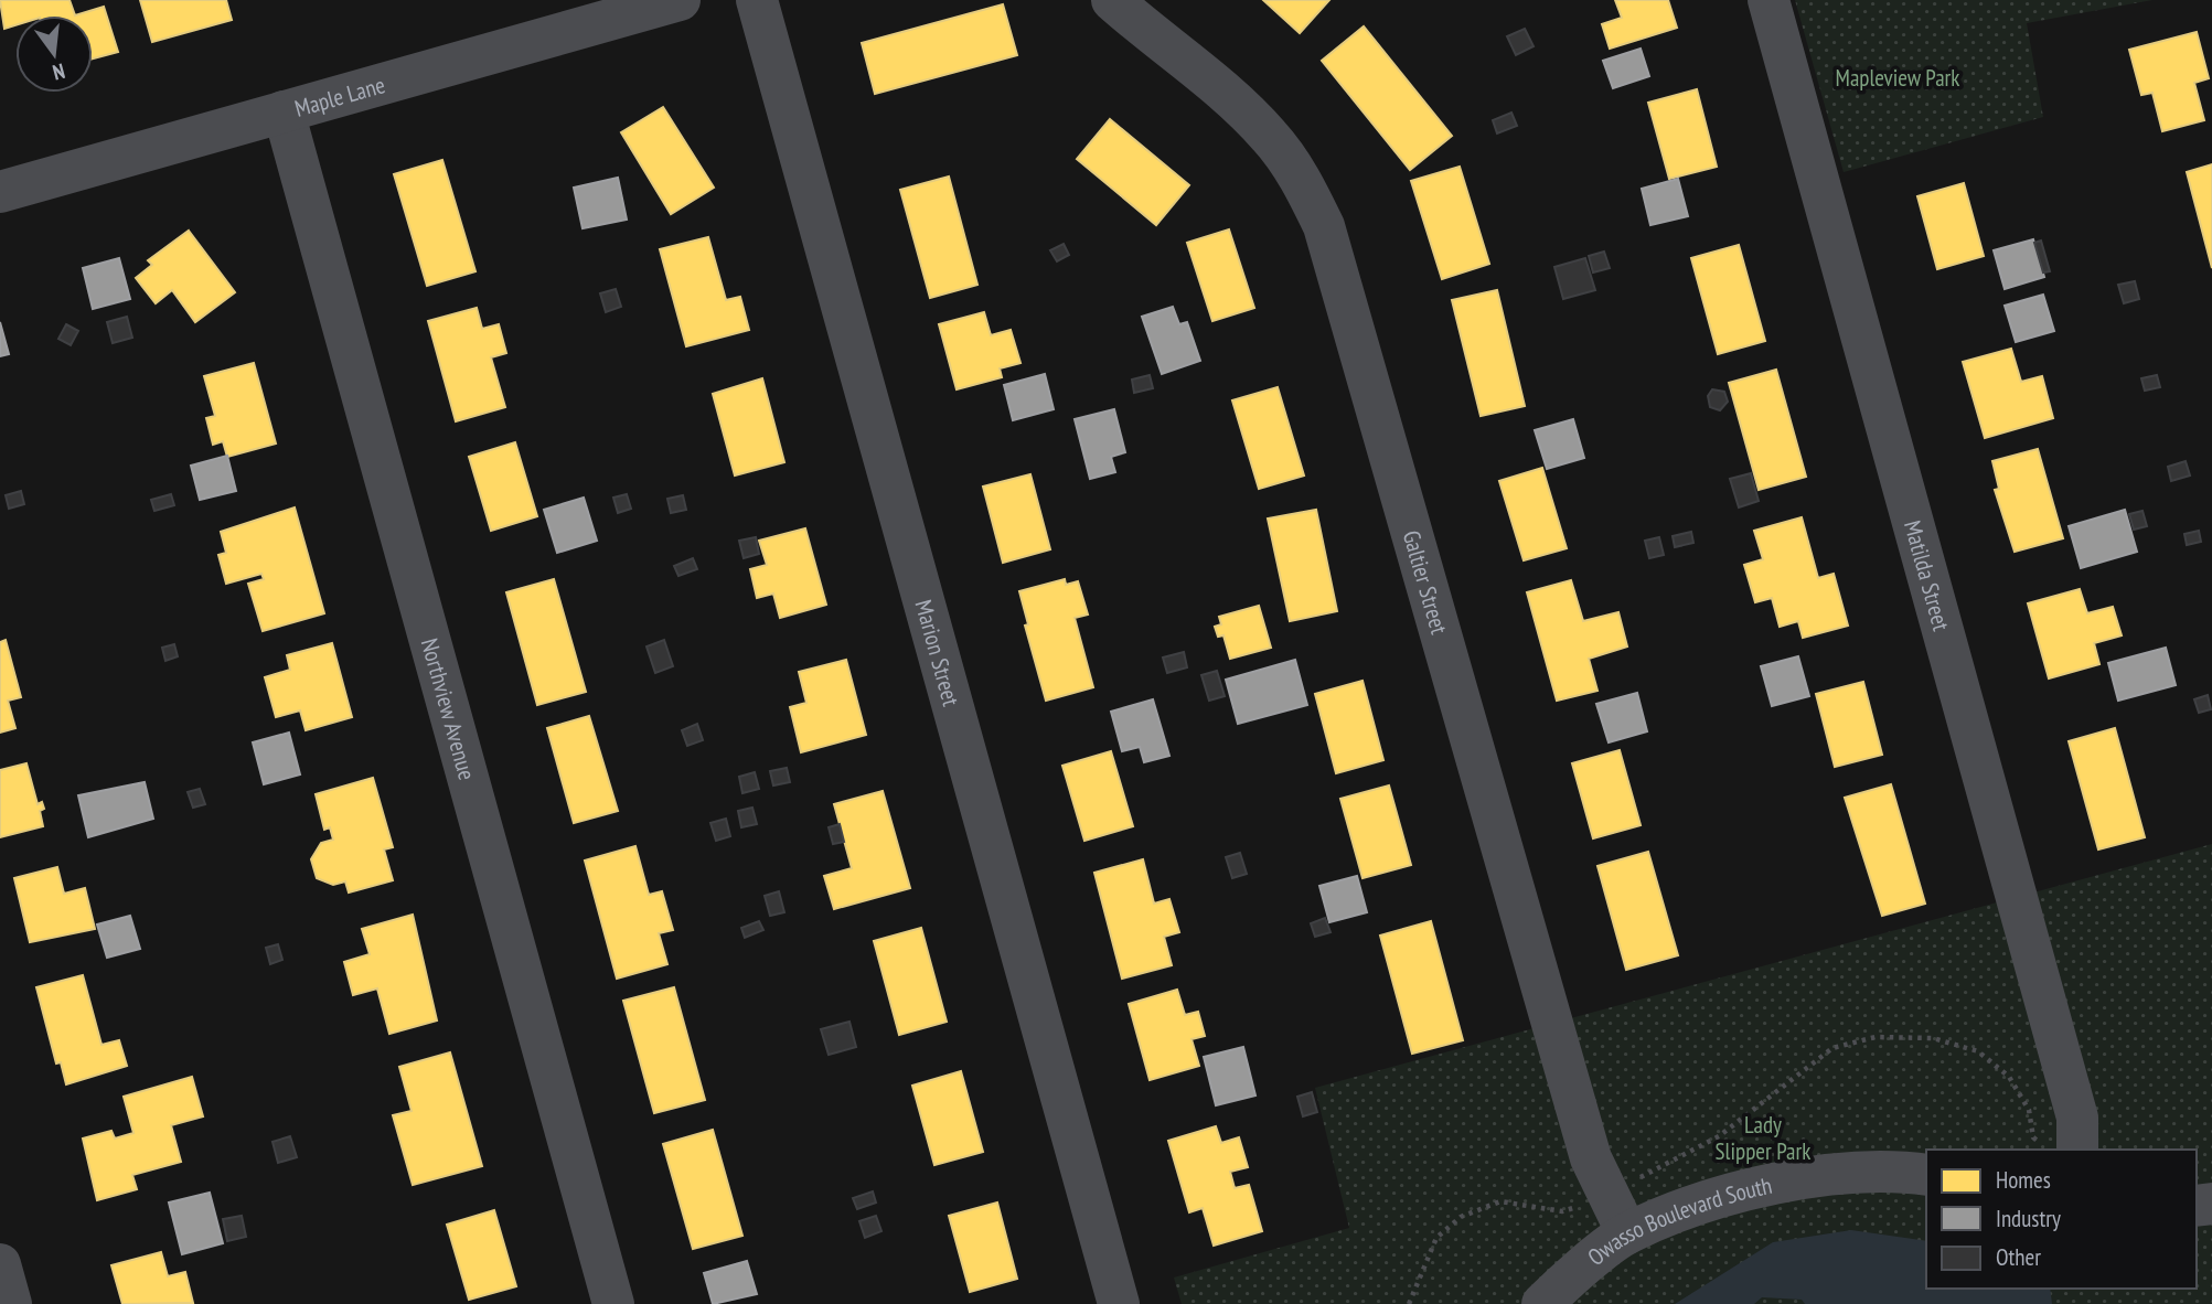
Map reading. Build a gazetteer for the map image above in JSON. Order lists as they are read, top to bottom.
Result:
{
  "streets": {
    "street": [
      "Maple Lane",
      "Matilda Street",
      "Galtier Street",
      "Marion Street",
      "Northview Avenue",
      "Owasso Boulevard South"
    ]
  },
  "crossings": [
    ["Maple Lane", "Northview Avenue"],
    ["Galtier Street", "Owasso Boulevard South"]
  ],
  "parks": ["Mapleview Park", "Lady Slipper Park"],
  "legend": ["Homes", "Industry", "Other"],
  "north": "bottom"
}
